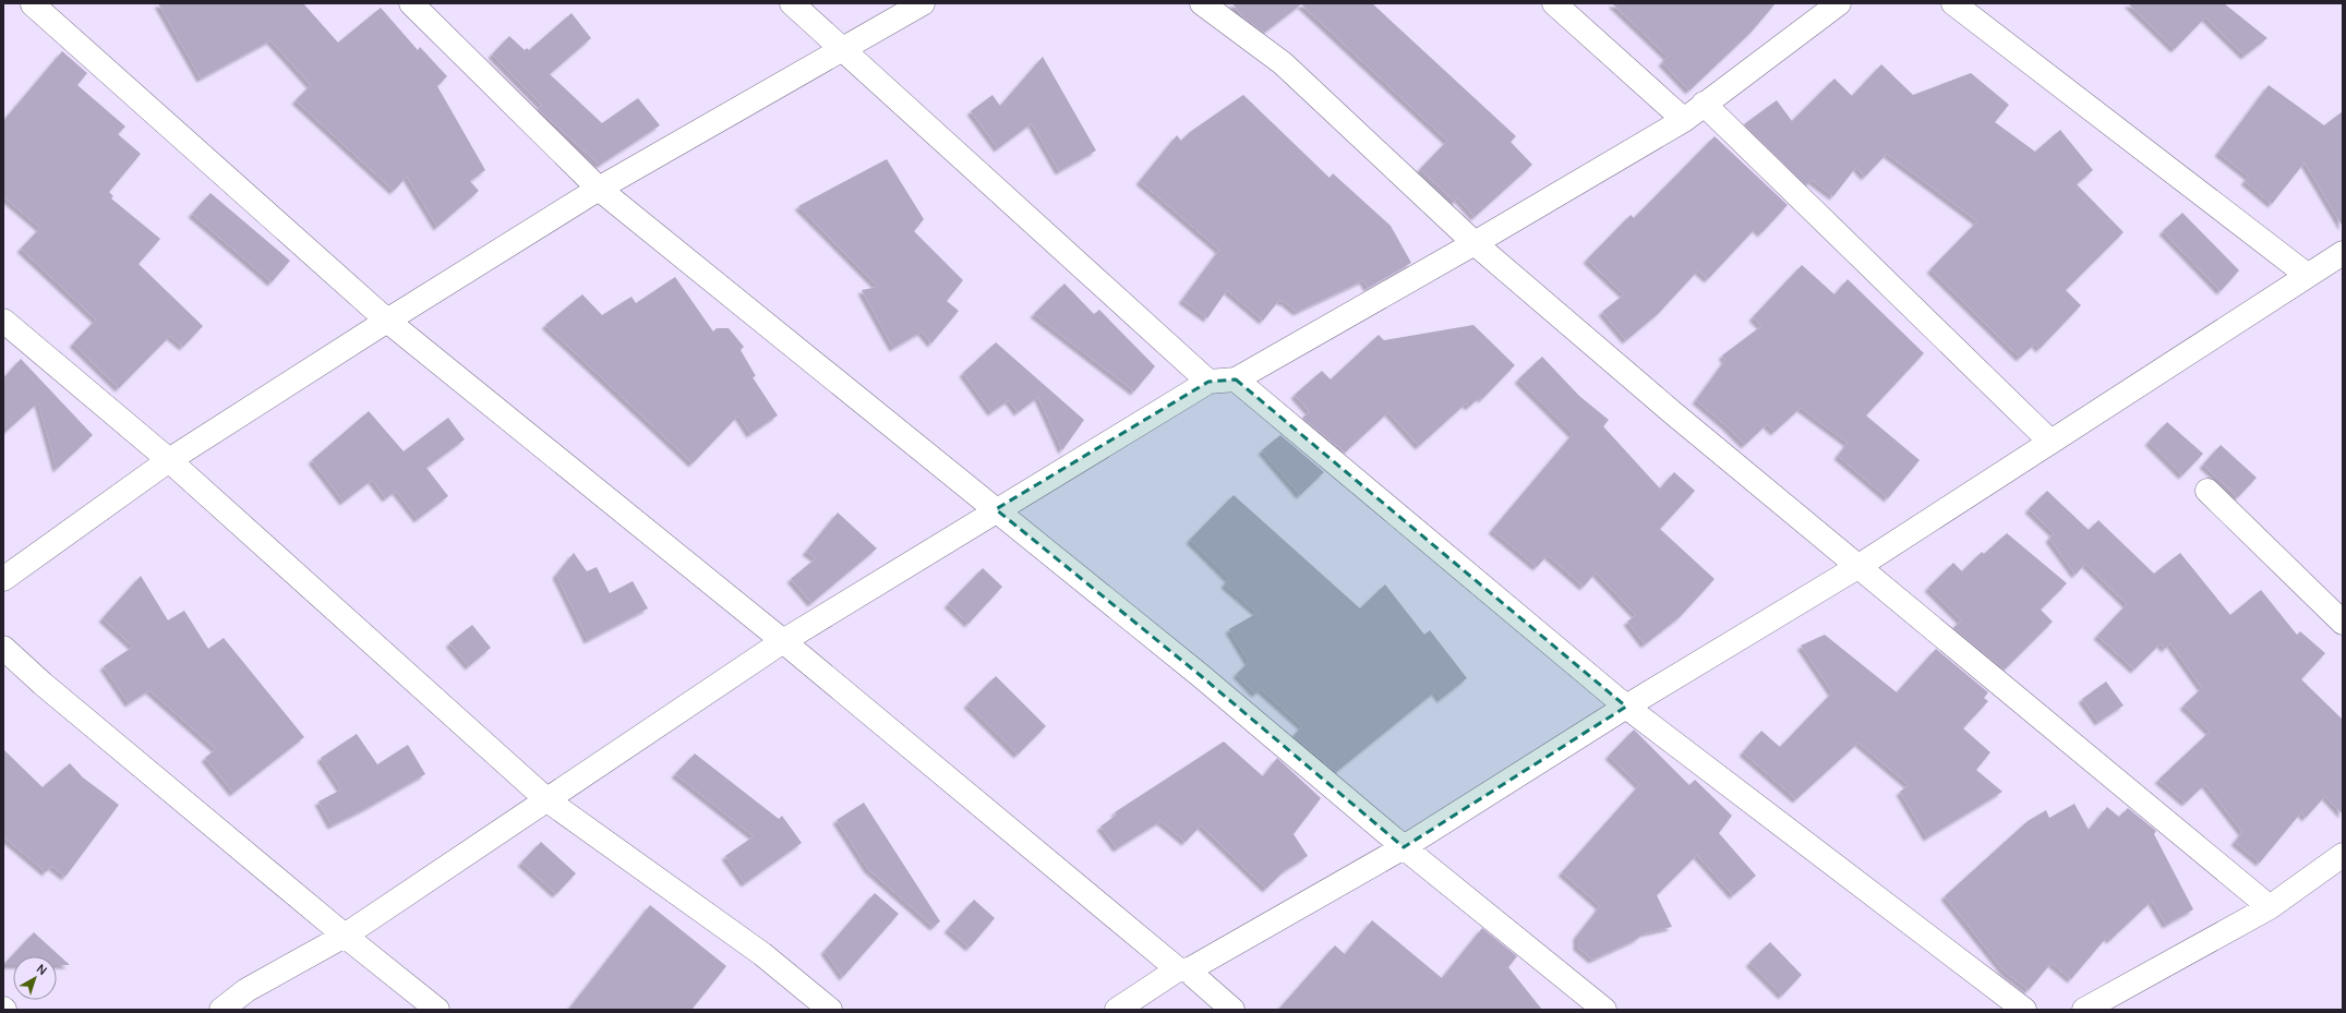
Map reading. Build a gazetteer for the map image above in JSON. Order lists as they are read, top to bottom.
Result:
{
  "north": "top right"
}
